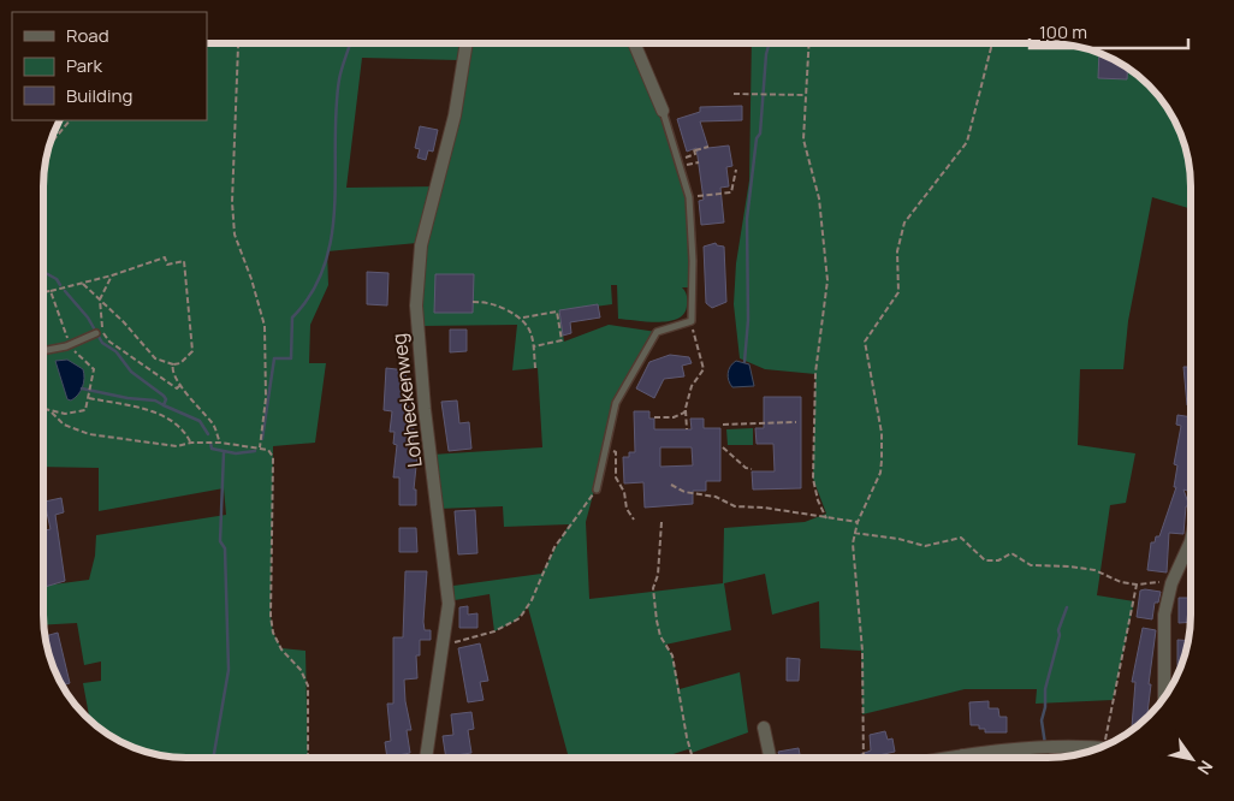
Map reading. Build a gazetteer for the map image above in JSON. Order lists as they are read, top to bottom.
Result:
{
  "streets": {
    "street": ["Lohheckenweg"]
  },
  "legend": ["Road", "Park", "Building"],
  "scale_bar": "100 m",
  "north": "bottom right"
}
